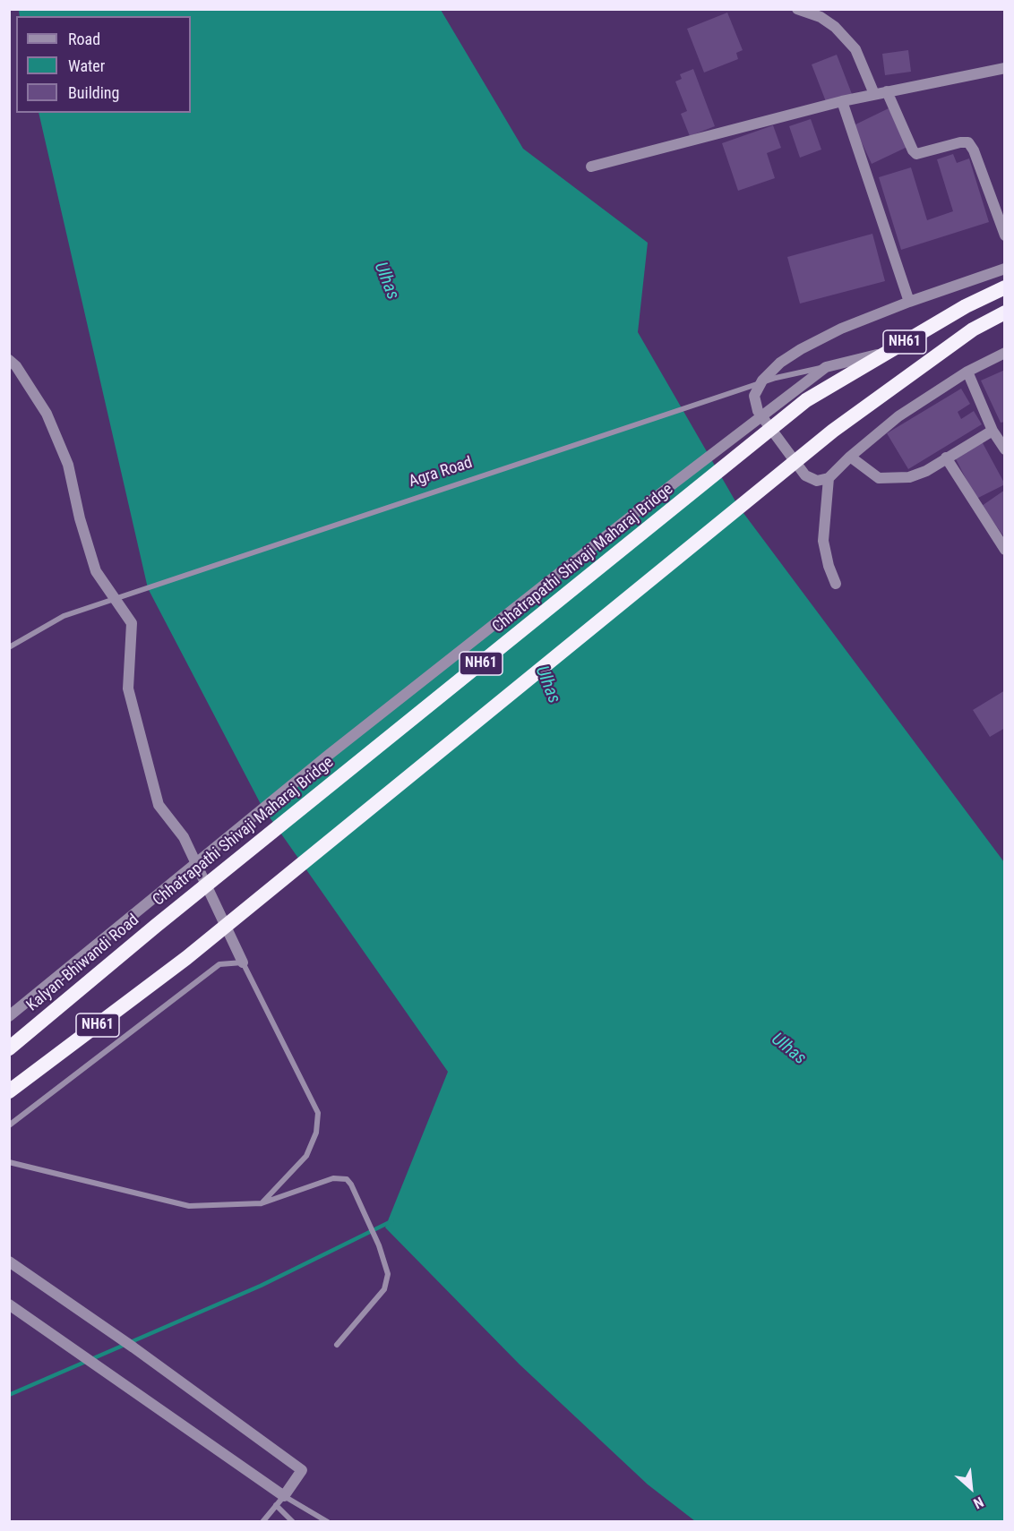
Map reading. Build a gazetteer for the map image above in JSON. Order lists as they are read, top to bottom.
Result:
{
  "streets": {
    "highway": ["NH61", "Chhatrapathi Shivaji Maharaj Bridge", "Kalyan-Bhiwandi Road"],
    "street": ["Agra Road"]
  },
  "crossings": [
    ["NH61", "Agra Road"],
    ["NH61", "Chhatrapathi Shivaji Maharaj Bridge"],
    ["Chhatrapathi Shivaji Maharaj Bridge", "Kalyan-Bhiwandi Road"]
  ],
  "water": ["Ulhas"],
  "legend": ["Road", "Water", "Building"],
  "north": "bottom right"
}
